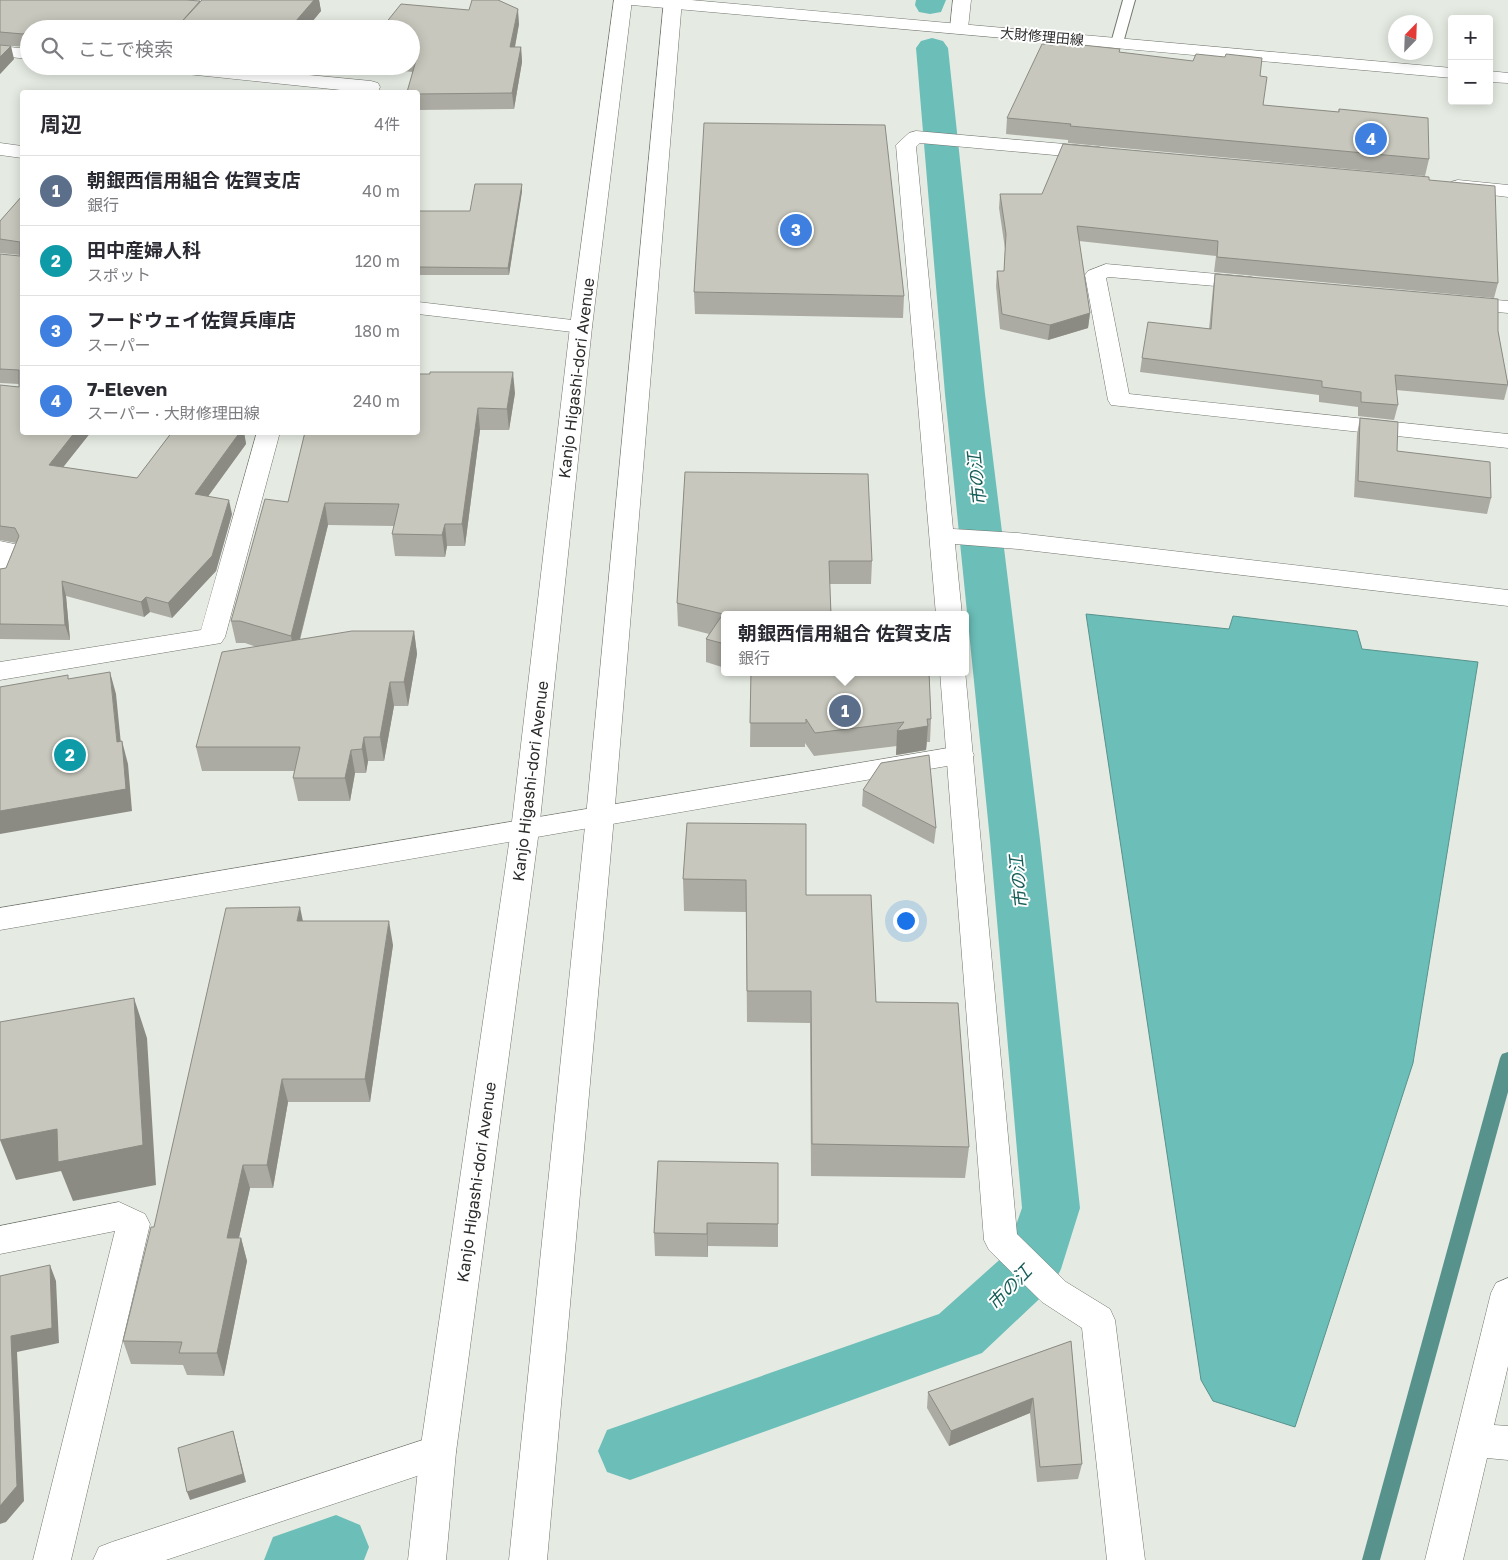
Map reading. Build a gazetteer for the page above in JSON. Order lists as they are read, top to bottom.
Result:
{
  "streets": {
    "street": ["大財修理田線", "Kanjo Higashi-dori Avenue"]
  },
  "water": ["市の江"],
  "north": "top right",
  "page": {
    "map_buttons": ["+", "−"],
    "search": "ここで検索",
    "heading": ["周辺", "4件"],
    "pins": [
      "4",
      "3",
      "1",
      "2"
    ],
    "list": [
      {
        "mark": "1",
        "name": "朝銀西信用組合 佐賀支店",
        "note": "銀行",
        "value": "40 m"
      },
      {
        "mark": "2",
        "name": "田中産婦人科",
        "note": "スポット",
        "value": "120 m"
      },
      {
        "mark": "3",
        "name": "フードウェイ佐賀兵庫店",
        "note": "スーパー",
        "value": "180 m"
      },
      {
        "mark": "4",
        "name": "7-Eleven",
        "note": "スーパー · 大財修理田線",
        "value": "240 m"
      }
    ],
    "popup": ["朝銀西信用組合 佐賀支店", "銀行"]
  }
}
